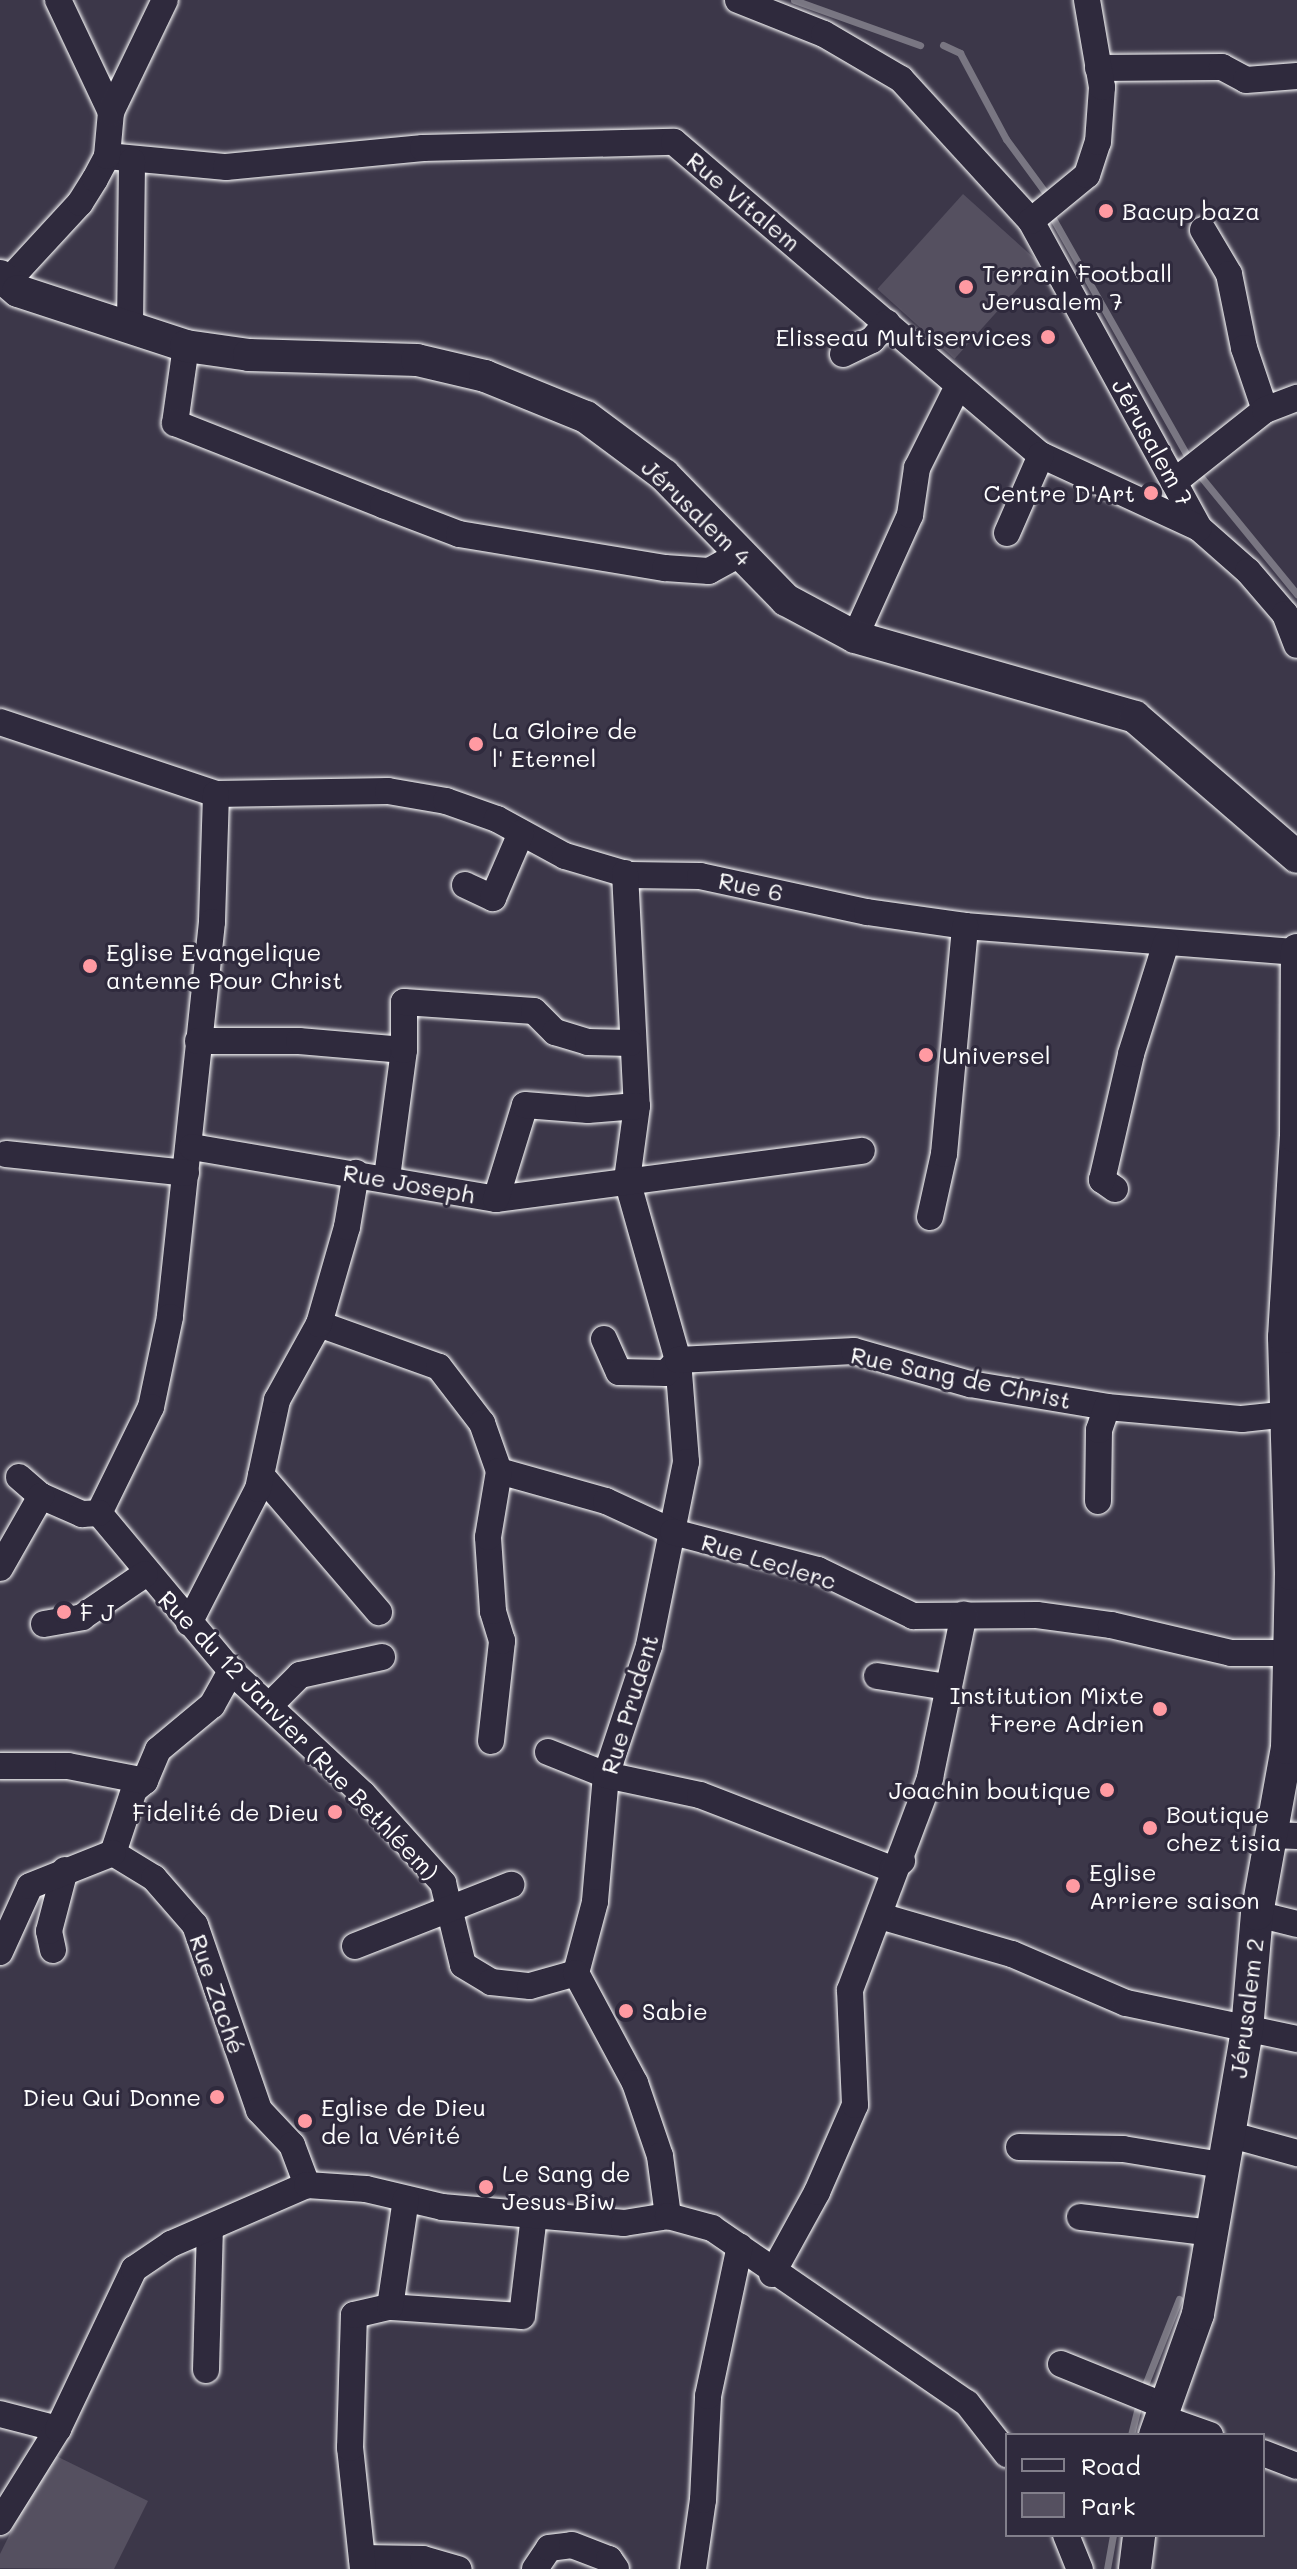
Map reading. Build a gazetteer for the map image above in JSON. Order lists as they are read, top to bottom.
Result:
{
  "streets": {
    "street": [
      "Rue Vitalem",
      "Jérusalem 7",
      "Jérusalem 4",
      "Rue 6",
      "Rue Joseph",
      "Rue Sang de Christ",
      "Rue Leclerc",
      "Rue Prudent",
      "Rue du 12 Janvier (Rue Bethléem)",
      "Rue Zaché",
      "Jérusalem 2"
    ]
  },
  "crossings": [
    ["Rue Vitalem", "Jérusalem 7"],
    ["Rue 6", "Jérusalem 2"],
    ["Rue Joseph", "Rue Prudent"],
    ["Rue Sang de Christ", "Rue Prudent"],
    ["Rue Sang de Christ", "Jérusalem 2"],
    ["Rue Leclerc", "Rue Prudent"],
    ["Rue Leclerc", "Jérusalem 2"],
    ["Rue Prudent", "Rue du 12 Janvier (Rue Bethléem)"]
  ],
  "places": [
    "Bacup baza",
    "Terrain Football Jerusalem 7",
    "Elisseau Multiservices",
    "Centre D'Art",
    "La Gloire de l' Eternel",
    "Eglise Evangelique antenne Pour Christ",
    "Universel",
    "F J",
    "Institution Mixte Frere Adrien",
    "Joachin boutique",
    "Fidelité de Dieu",
    "Boutique chez tisia",
    "Eglise Arriere saison",
    "Sabie",
    "Dieu Qui Donne",
    "Eglise de Dieu de la Vérité",
    "Le Sang de Jesus Biw"
  ],
  "legend": ["Road", "Park"]
}
